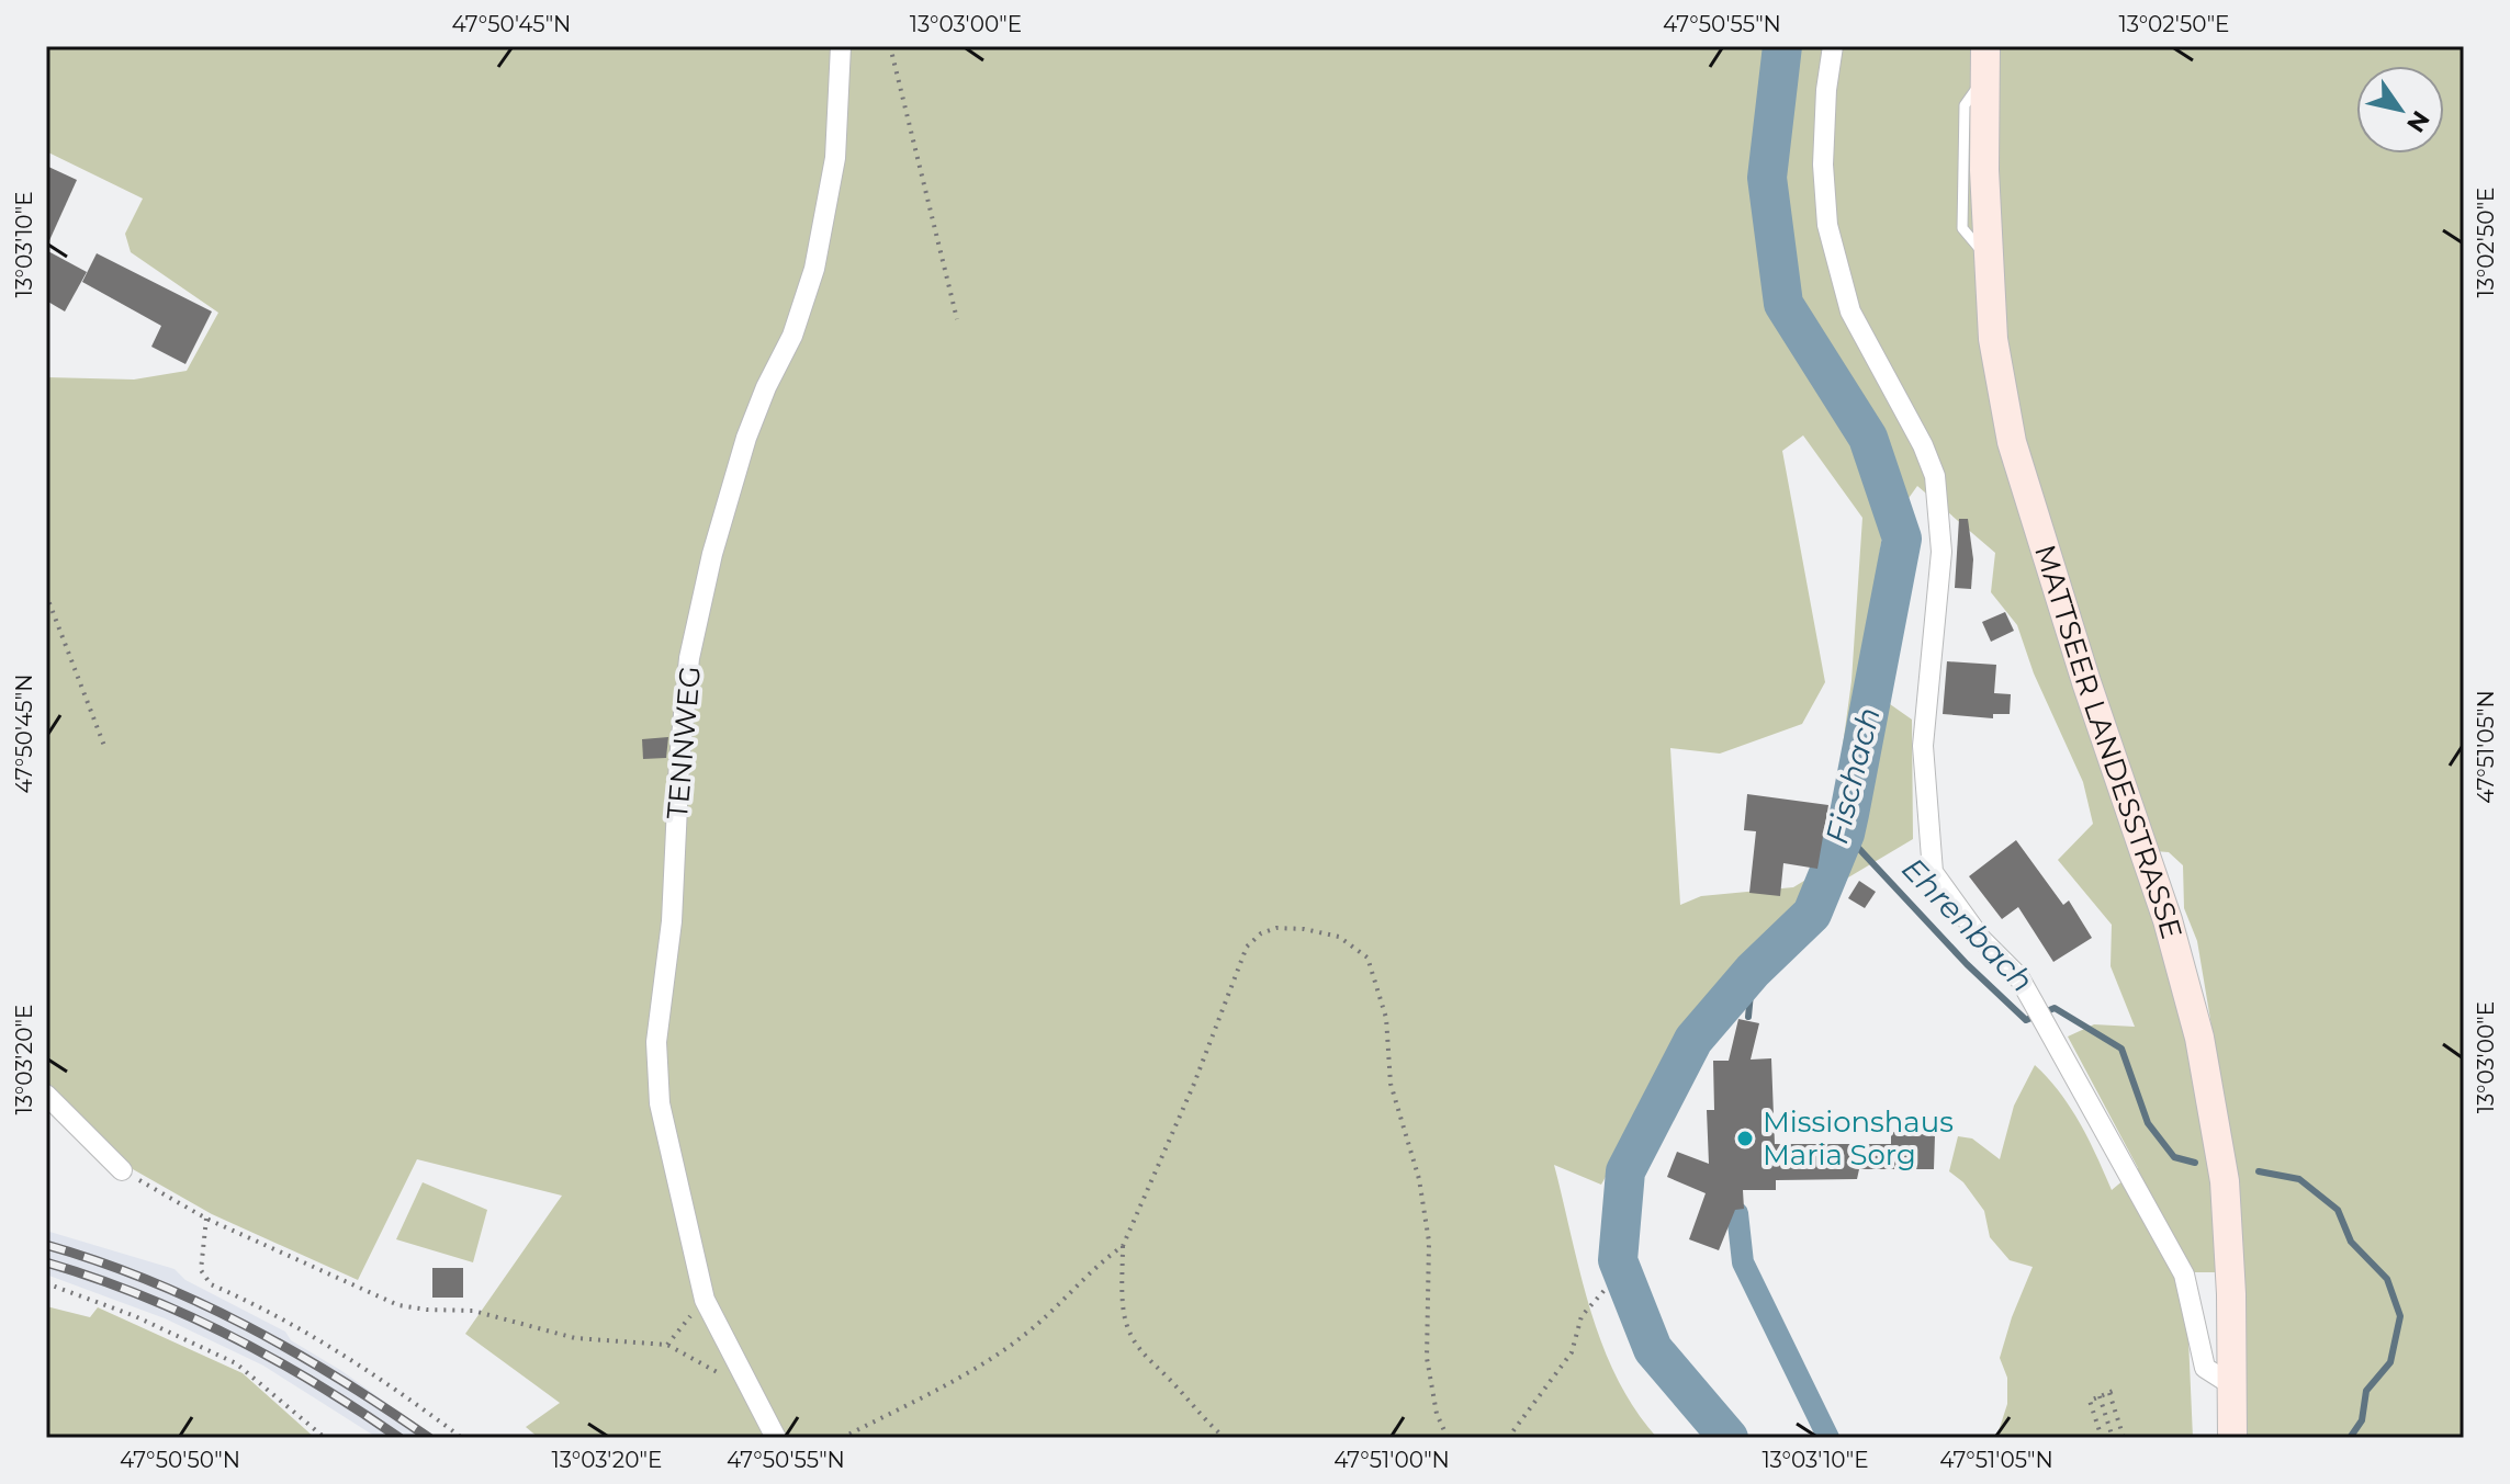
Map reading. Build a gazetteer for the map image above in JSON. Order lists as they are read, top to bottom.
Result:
{
  "streets": {
    "main road": ["MATTSEER LANDESSTRASSE"],
    "street": ["TENNWEG"]
  },
  "water": ["Fischach", "Ehrenbach"],
  "places": ["Missionshaus Maria Sorg"],
  "north": "bottom right",
  "coordinates": [
    "47°50'45\"N",
    "13°03'00\"E",
    "47°50'55\"N",
    "13°02'50\"E",
    "13°03'10\"E",
    "47°51'05\"N",
    "13°03'20\"E",
    "47°50'50\"N",
    "47°51'00\"N"
  ]
}
